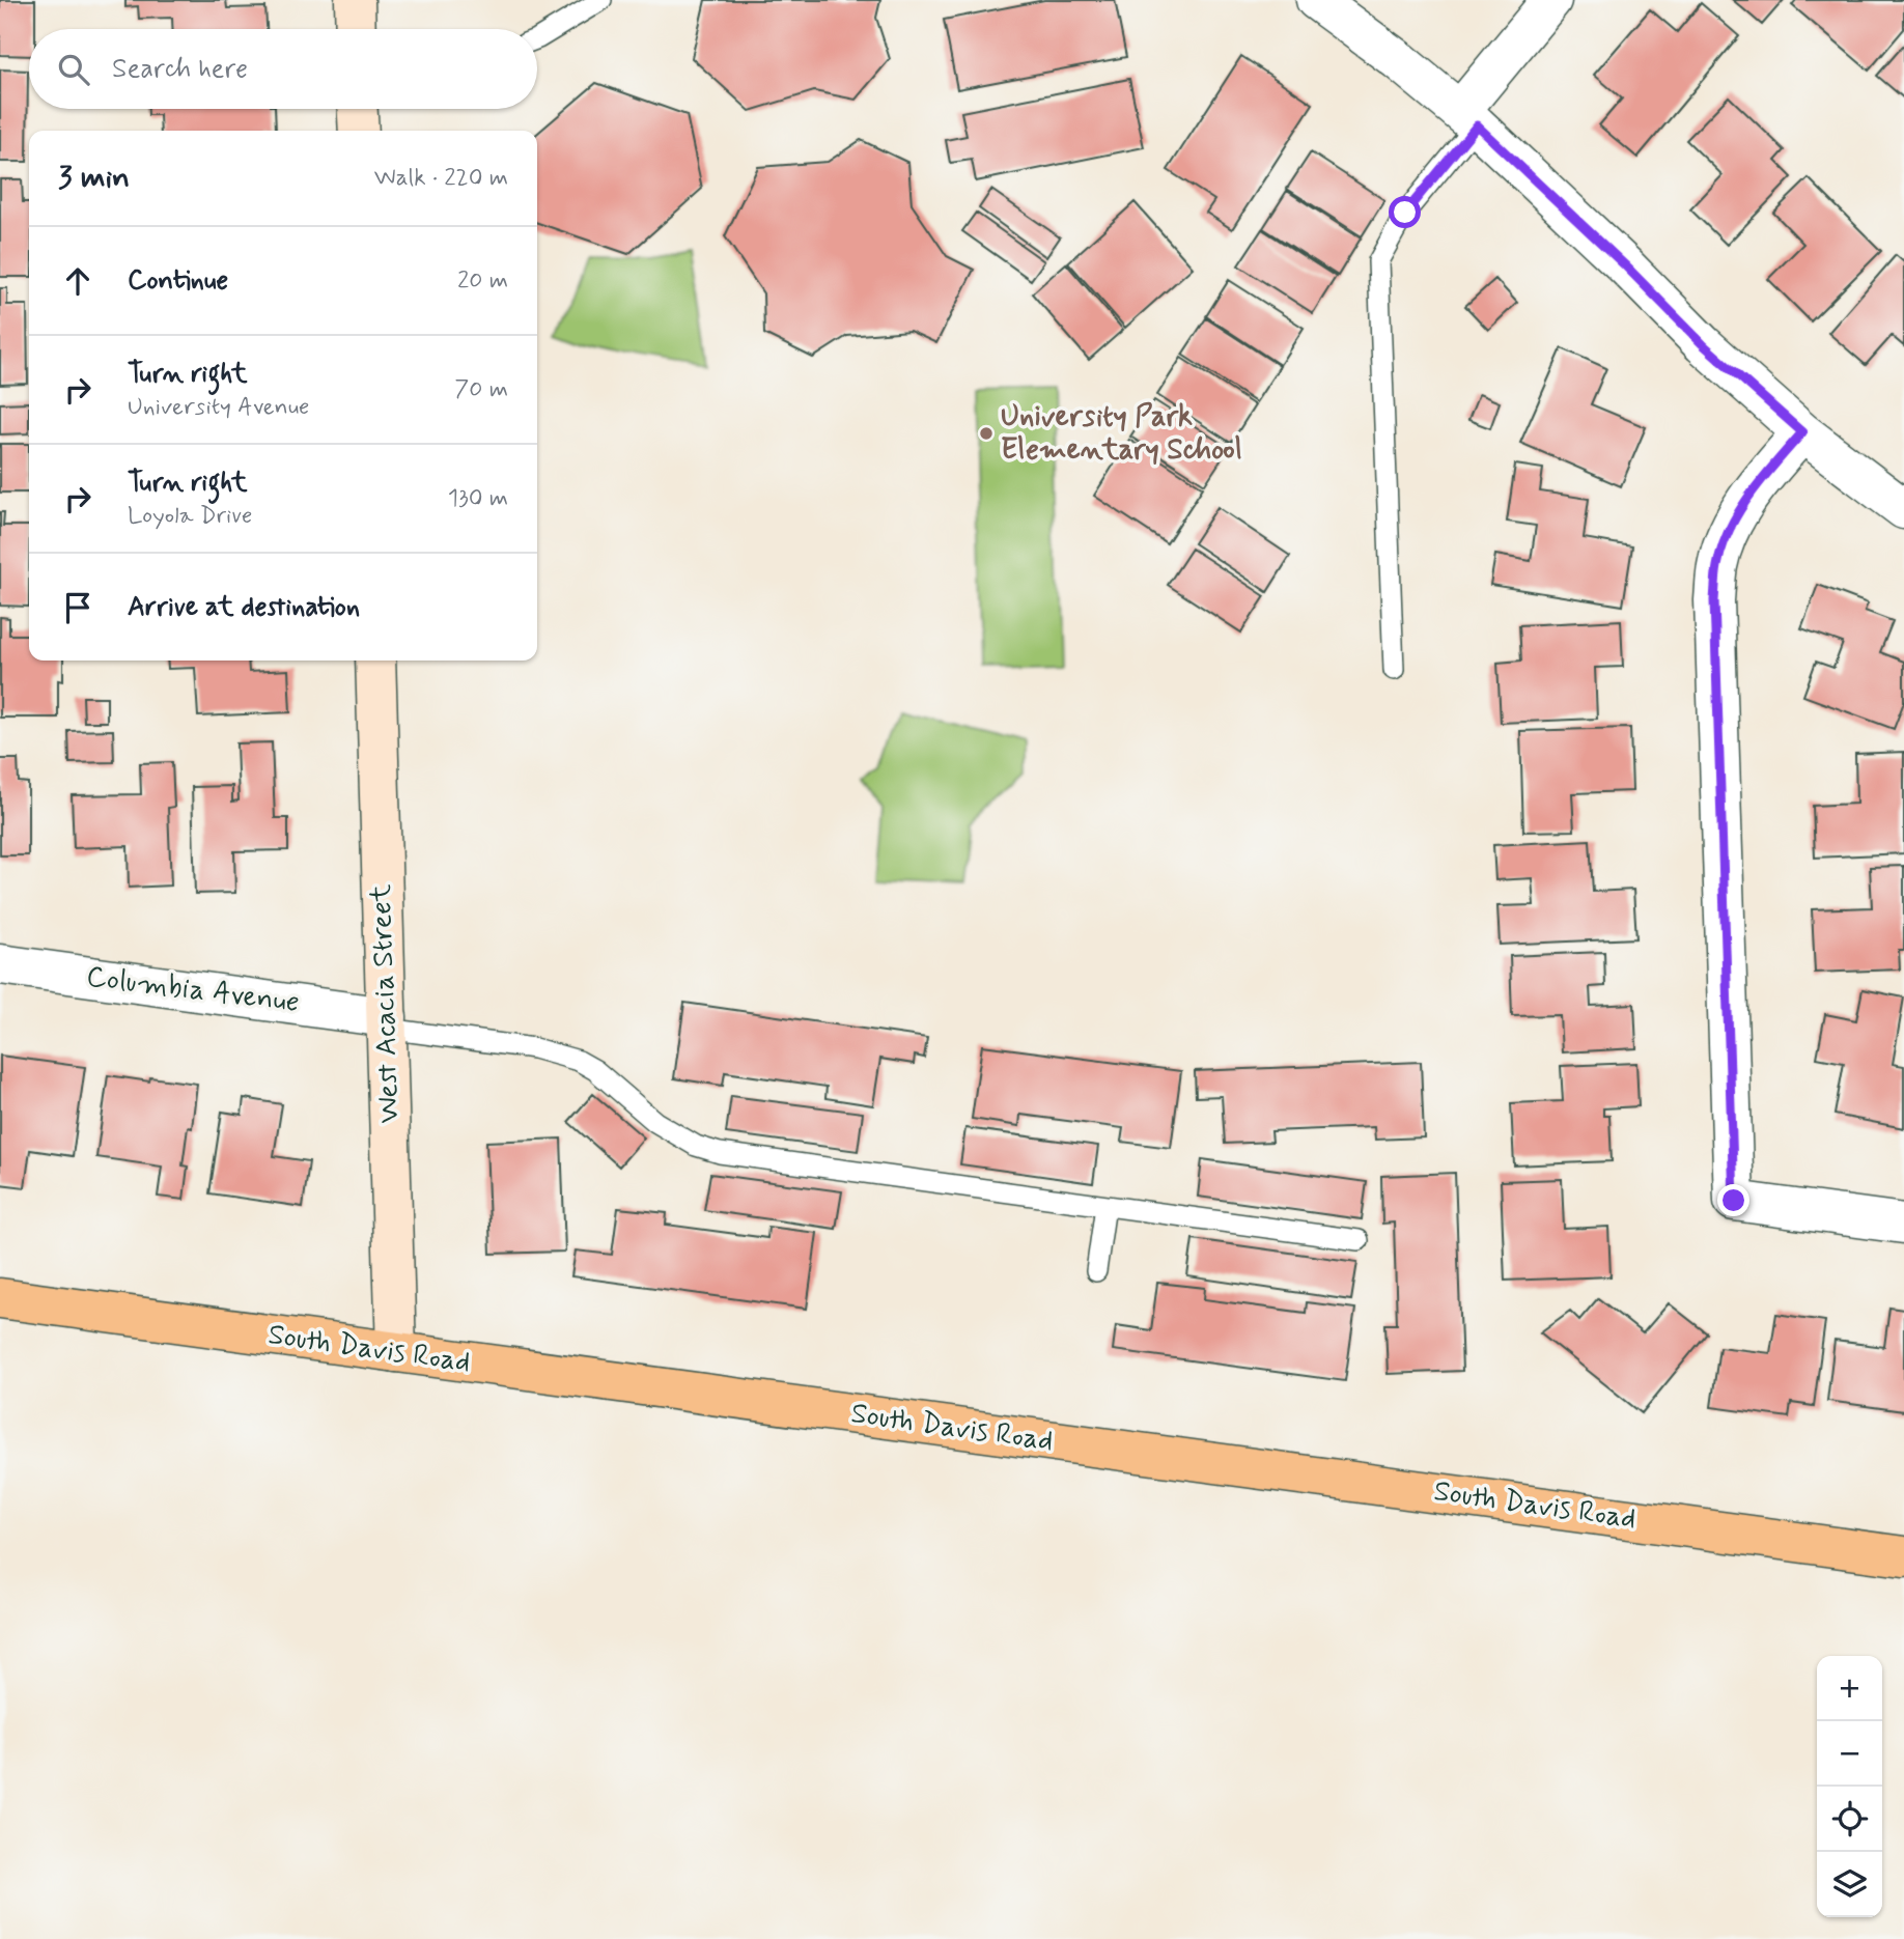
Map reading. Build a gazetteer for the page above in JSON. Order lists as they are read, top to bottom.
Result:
{
  "streets": {
    "main road": ["South Davis Road"],
    "street": ["Columbia Avenue", "West Acacia Street"]
  },
  "crossings": [
    ["Columbia Avenue", "West Acacia Street"],
    ["West Acacia Street", "South Davis Road"]
  ],
  "places": ["University Park Elementary School"],
  "page": {
    "search": "Search here",
    "heading": ["3 min", "Walk · 220 m"],
    "list": [
      ["Continue", "20 m"],
      ["Turn right", "University Avenue", "70 m"],
      ["Turn right", "Loyola Drive", "130 m"],
      "Arrive at destination"
    ],
    "map_buttons": ["+", "−"]
  }
}
